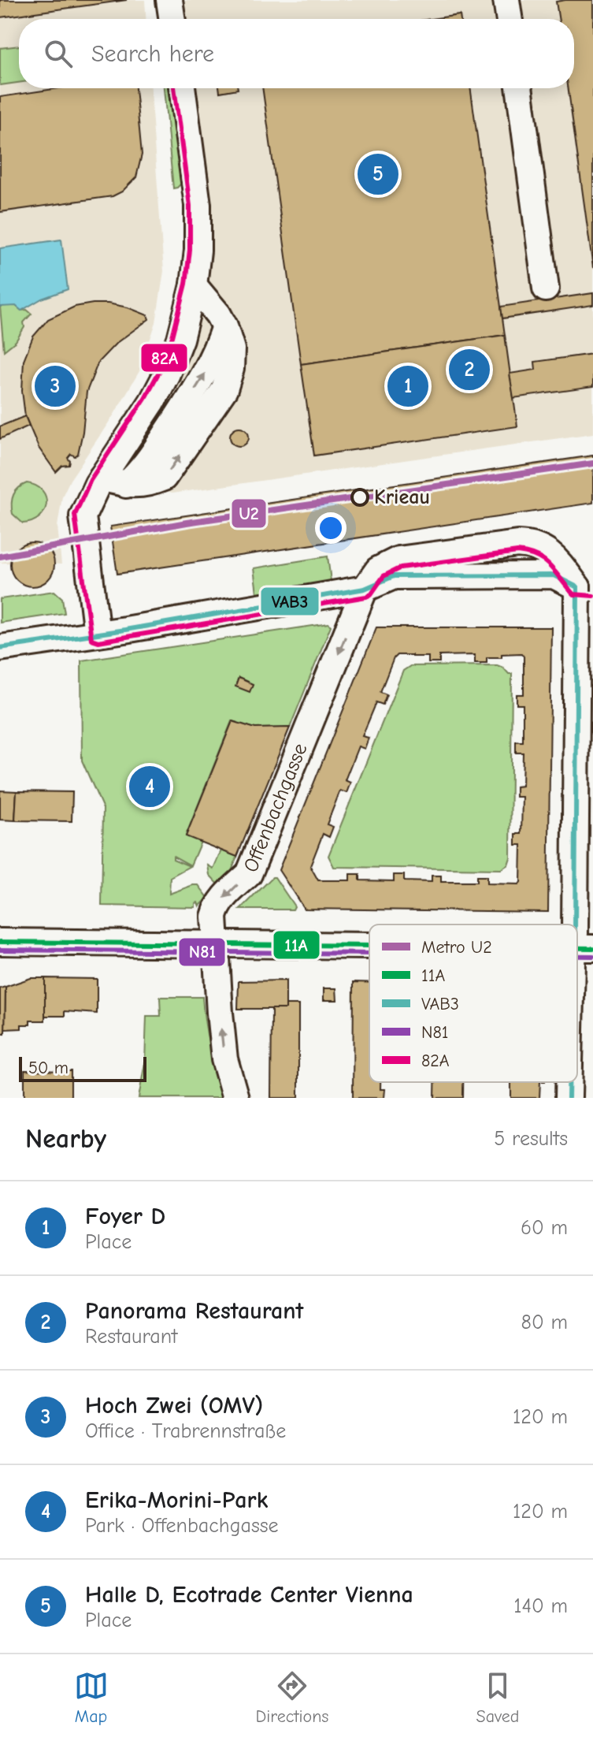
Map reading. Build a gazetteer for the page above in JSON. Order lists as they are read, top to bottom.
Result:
{
  "streets": {
    "street": ["Offenbachgasse"]
  },
  "places": ["Krieau"],
  "lines": [
    "transit line 82A",
    "metro line U2",
    "transit line VAB3",
    "transit line 11A",
    "transit line N81"
  ],
  "legend": [
    "Metro U2",
    "11A",
    "VAB3",
    "N81",
    "82A"
  ],
  "scale_bar": "50 m",
  "page": {
    "search": "Search here",
    "pins": [
      "5",
      "2",
      "1",
      "3",
      "4"
    ],
    "scale": "50 m",
    "heading": ["Nearby", "5 results"],
    "list": [
      {
        "mark": "1",
        "name": "Foyer D",
        "note": "Place",
        "value": "60 m"
      },
      {
        "mark": "2",
        "name": "Panorama Restaurant",
        "note": "Restaurant",
        "value": "80 m"
      },
      {
        "mark": "3",
        "name": "Hoch Zwei (OMV)",
        "note": "Office · Trabrennstraße",
        "value": "120 m"
      },
      {
        "mark": "4",
        "name": "Erika-Morini-Park",
        "note": "Park · Offenbachgasse",
        "value": "120 m"
      },
      {
        "mark": "5",
        "name": "Halle D, Ecotrade Center Vienna",
        "note": "Place",
        "value": "140 m"
      }
    ],
    "nav": ["Map", "Directions", "Saved"]
  }
}
